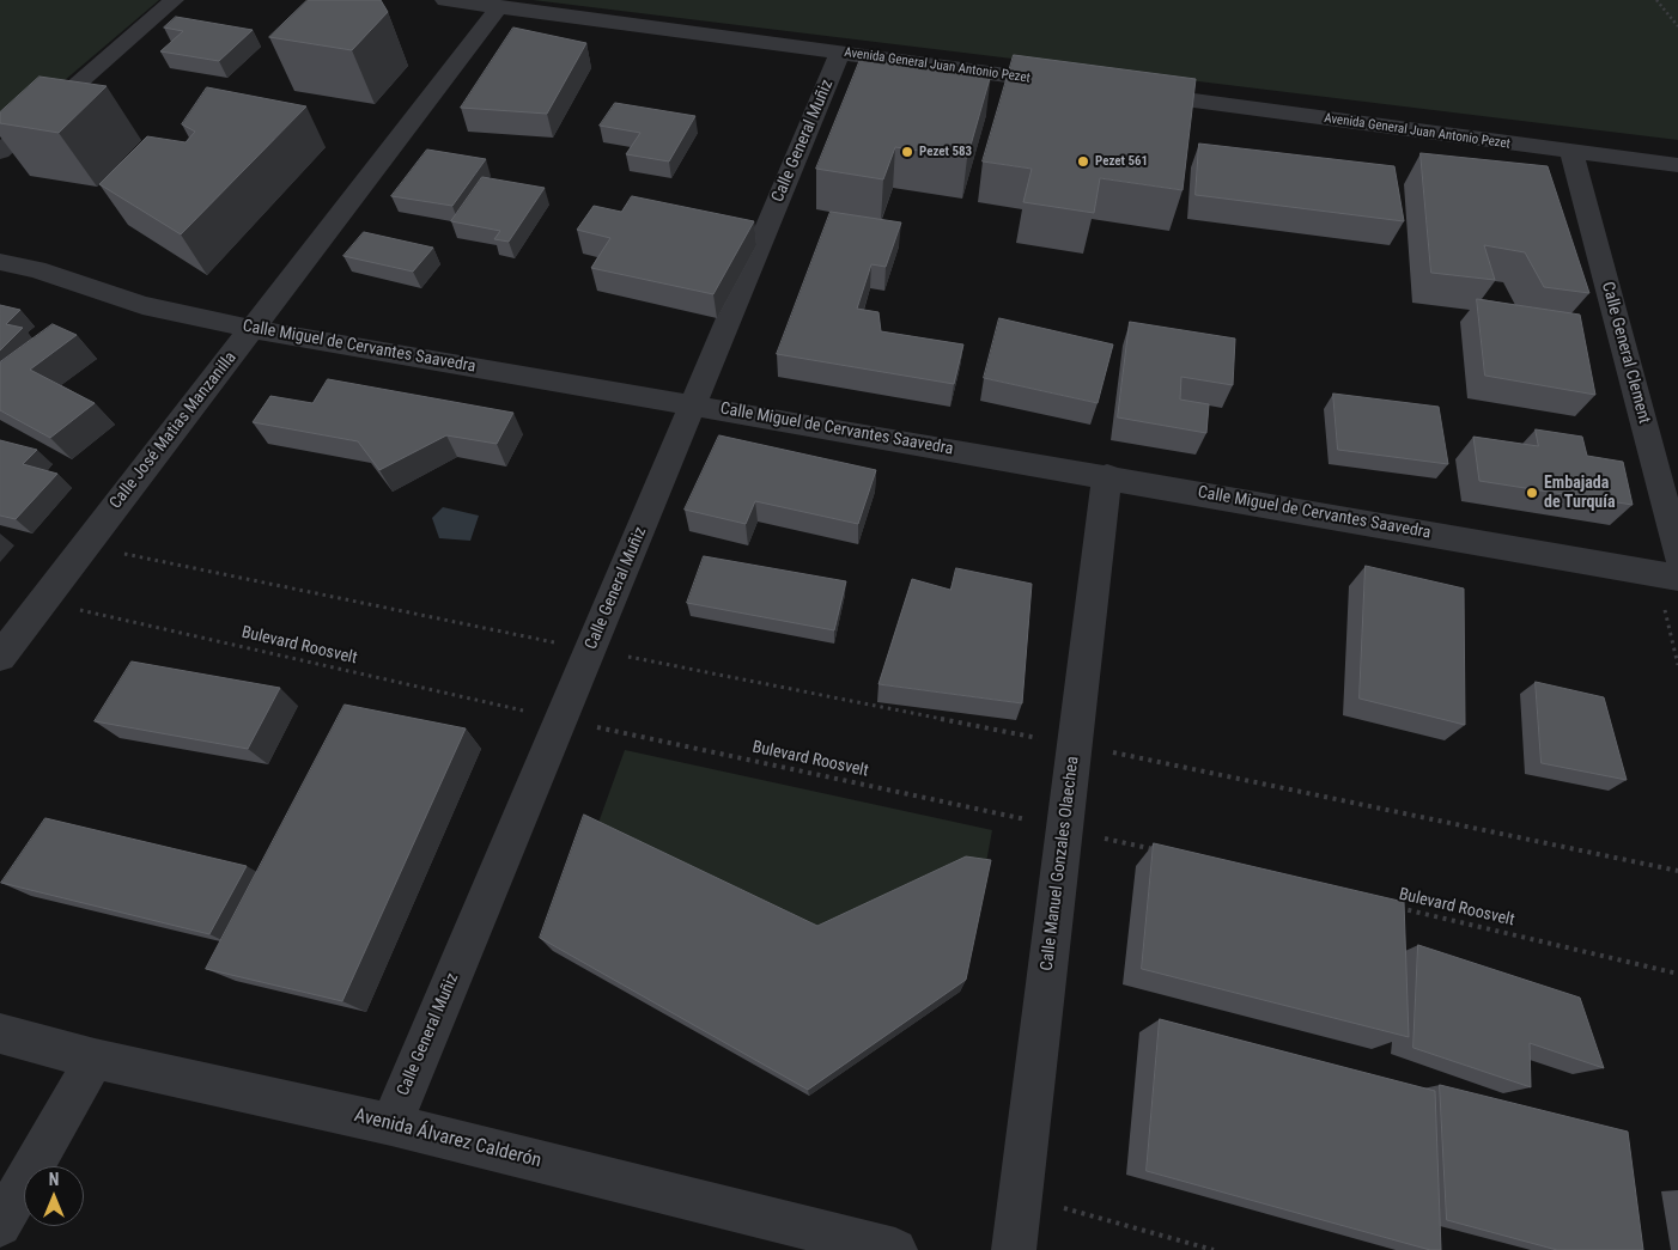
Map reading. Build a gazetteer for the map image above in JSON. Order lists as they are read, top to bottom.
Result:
{
  "streets": {
    "street": [
      "Avenida General Juan Antonio Pezet",
      "Calle General Muñiz",
      "Calle Miguel de Cervantes Saavedra",
      "Calle General Clement",
      "Calle José Matias Manzanilla",
      "Calle Manuel Gonzales Olaechea",
      "Avenida Álvarez Calderón"
    ],
    "path": ["Bulevard Roosvelt"]
  },
  "crossings": [
    ["Avenida General Juan Antonio Pezet", "Calle General Muñiz"],
    ["Avenida General Juan Antonio Pezet", "Calle General Clement"],
    ["Avenida General Juan Antonio Pezet", "Calle José Matias Manzanilla"],
    ["Calle General Muñiz", "Calle Miguel de Cervantes Saavedra"],
    ["Calle General Muñiz", "Avenida Álvarez Calderón"],
    ["Calle Miguel de Cervantes Saavedra", "Calle José Matias Manzanilla"],
    ["Calle Miguel de Cervantes Saavedra", "Calle Manuel Gonzales Olaechea"]
  ],
  "places": ["Pezet 583", "Pezet 561", "Embajada de Turquía"],
  "north": "top"
}
